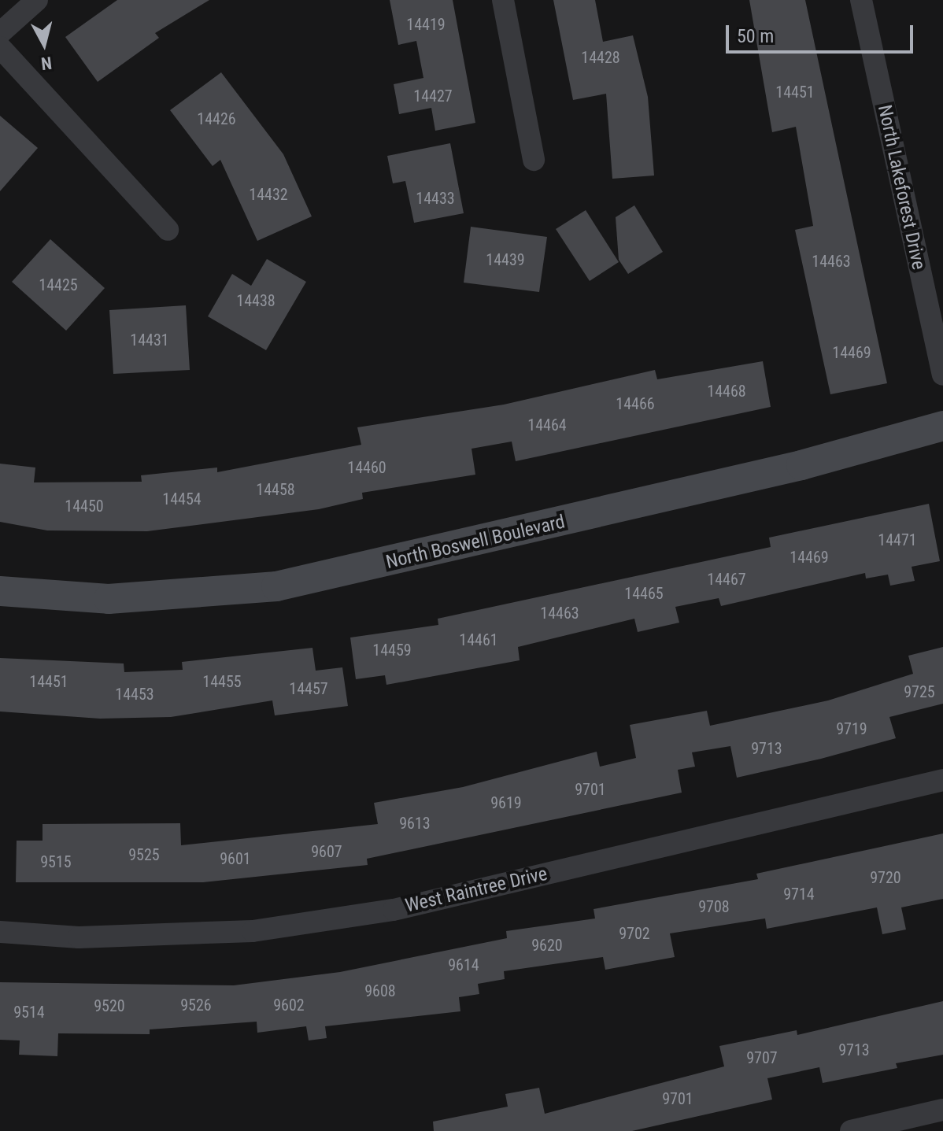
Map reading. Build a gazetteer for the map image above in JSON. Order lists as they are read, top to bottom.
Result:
{
  "streets": {
    "street": ["North Lakeforest Drive", "North Boswell Boulevard", "West Raintree Drive"]
  },
  "house_numbers": [
    "14419",
    "14428",
    "14451",
    "14427",
    "14426",
    "14432",
    "14433",
    "14439",
    "14463",
    "14425",
    "14438",
    "14431",
    "14469",
    "14468",
    "14466",
    "14464",
    "14460",
    "14458",
    "14454",
    "14450",
    "14471",
    "14469",
    "14467",
    "14465",
    "14463",
    "14461",
    "14459",
    "14451",
    "14455",
    "14457",
    "9725",
    "14453",
    "9719",
    "9713",
    "9701",
    "9619",
    "9613",
    "9607",
    "9525",
    "9601",
    "9515",
    "9720",
    "9714",
    "9708",
    "9702",
    "9620",
    "9614",
    "9608",
    "9526",
    "9602",
    "9520",
    "9514",
    "9713",
    "9707",
    "9701"
  ],
  "scale_bar": "50 m",
  "north": "bottom"
}
